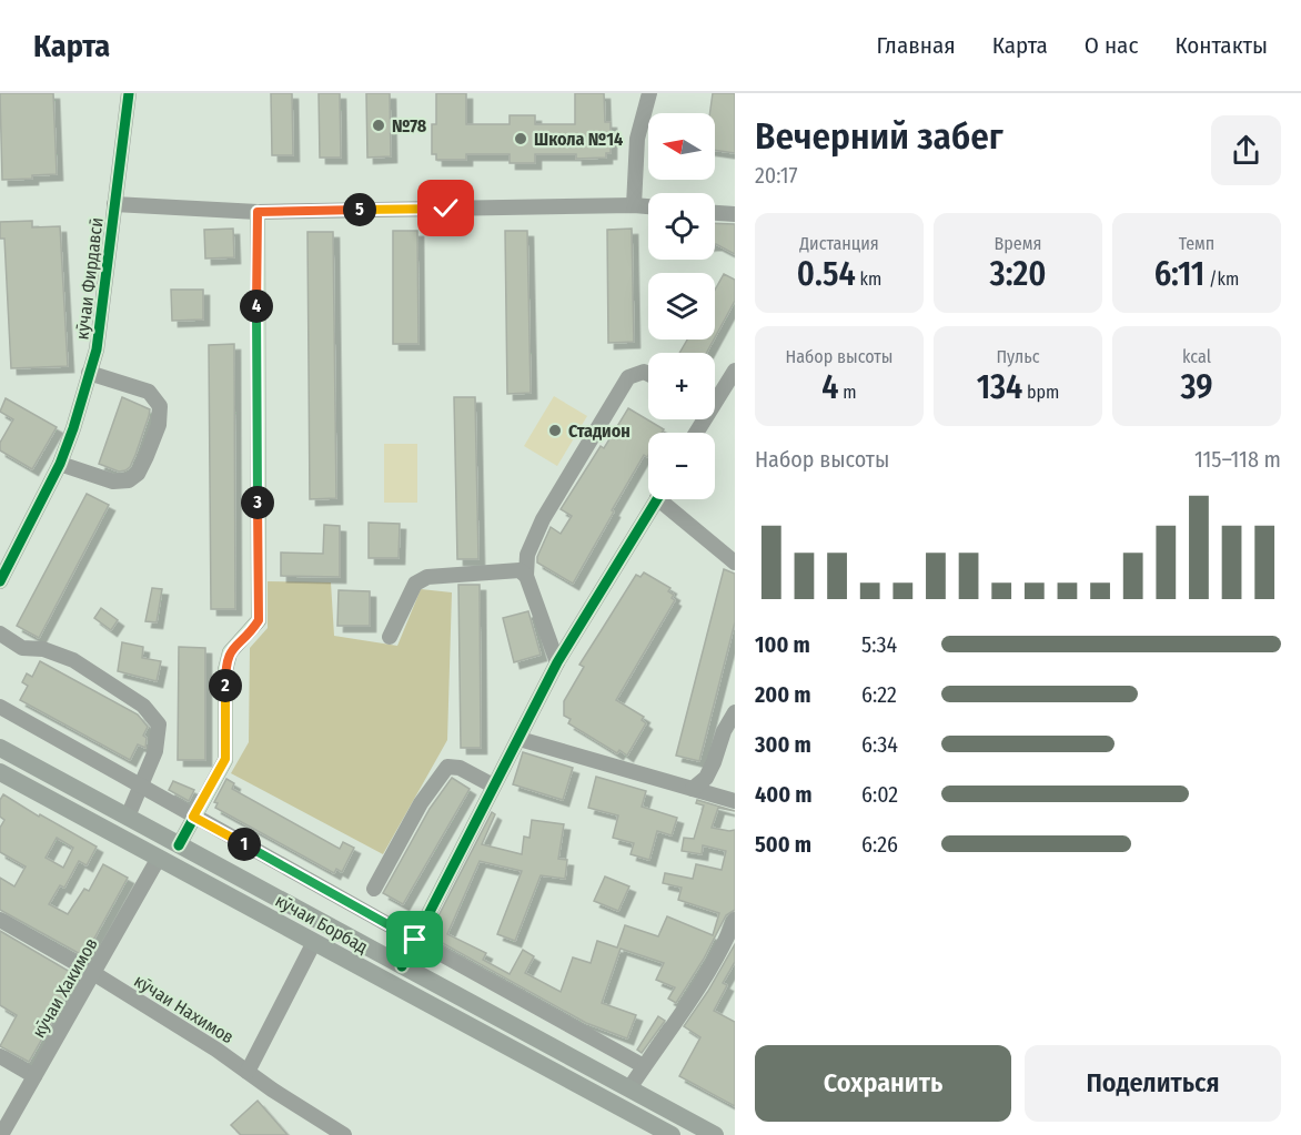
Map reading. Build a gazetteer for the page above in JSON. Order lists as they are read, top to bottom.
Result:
{
  "streets": {
    "main road": ["кӯчаи Борбад"],
    "street": ["кӯчаи Фирдавсӣ", "кӯчаи Хакимов", "кӯчаи Нахимов"]
  },
  "crossings": [
    ["кӯчаи Борбад", "кӯчаи Хакимов"],
    ["кӯчаи Хакимов", "кӯчаи Нахимов"]
  ],
  "places": ["№78", "Школа №14", "Стадион"],
  "north": "left",
  "page": {
    "header": "Карта",
    "nav": [
      "Главная",
      "Карта",
      "О нас",
      "Контакты"
    ],
    "heading": ["Вечерний забег", "20:17"],
    "map_buttons": ["+", "−"],
    "pins": [
      "5",
      "4",
      "3",
      "2",
      "1"
    ],
    "stats": [
      ["Дистанция", "0.54 km"],
      ["Время", "3:20"],
      ["Темп", "6:11 /km"],
      ["Набор высоты", "4 m"],
      ["Пульс", "134 bpm"],
      ["kcal", "39"]
    ],
    "chart": ["Набор высоты", "115–118 m"],
    "list": [
      {
        "name": "100 m",
        "note": "5:34"
      },
      {
        "name": "200 m",
        "note": "6:22"
      },
      {
        "name": "300 m",
        "note": "6:34"
      },
      {
        "name": "400 m",
        "note": "6:02"
      },
      {
        "name": "500 m",
        "note": "6:26"
      }
    ],
    "buttons": ["Сохранить", "Поделиться"]
  }
}
